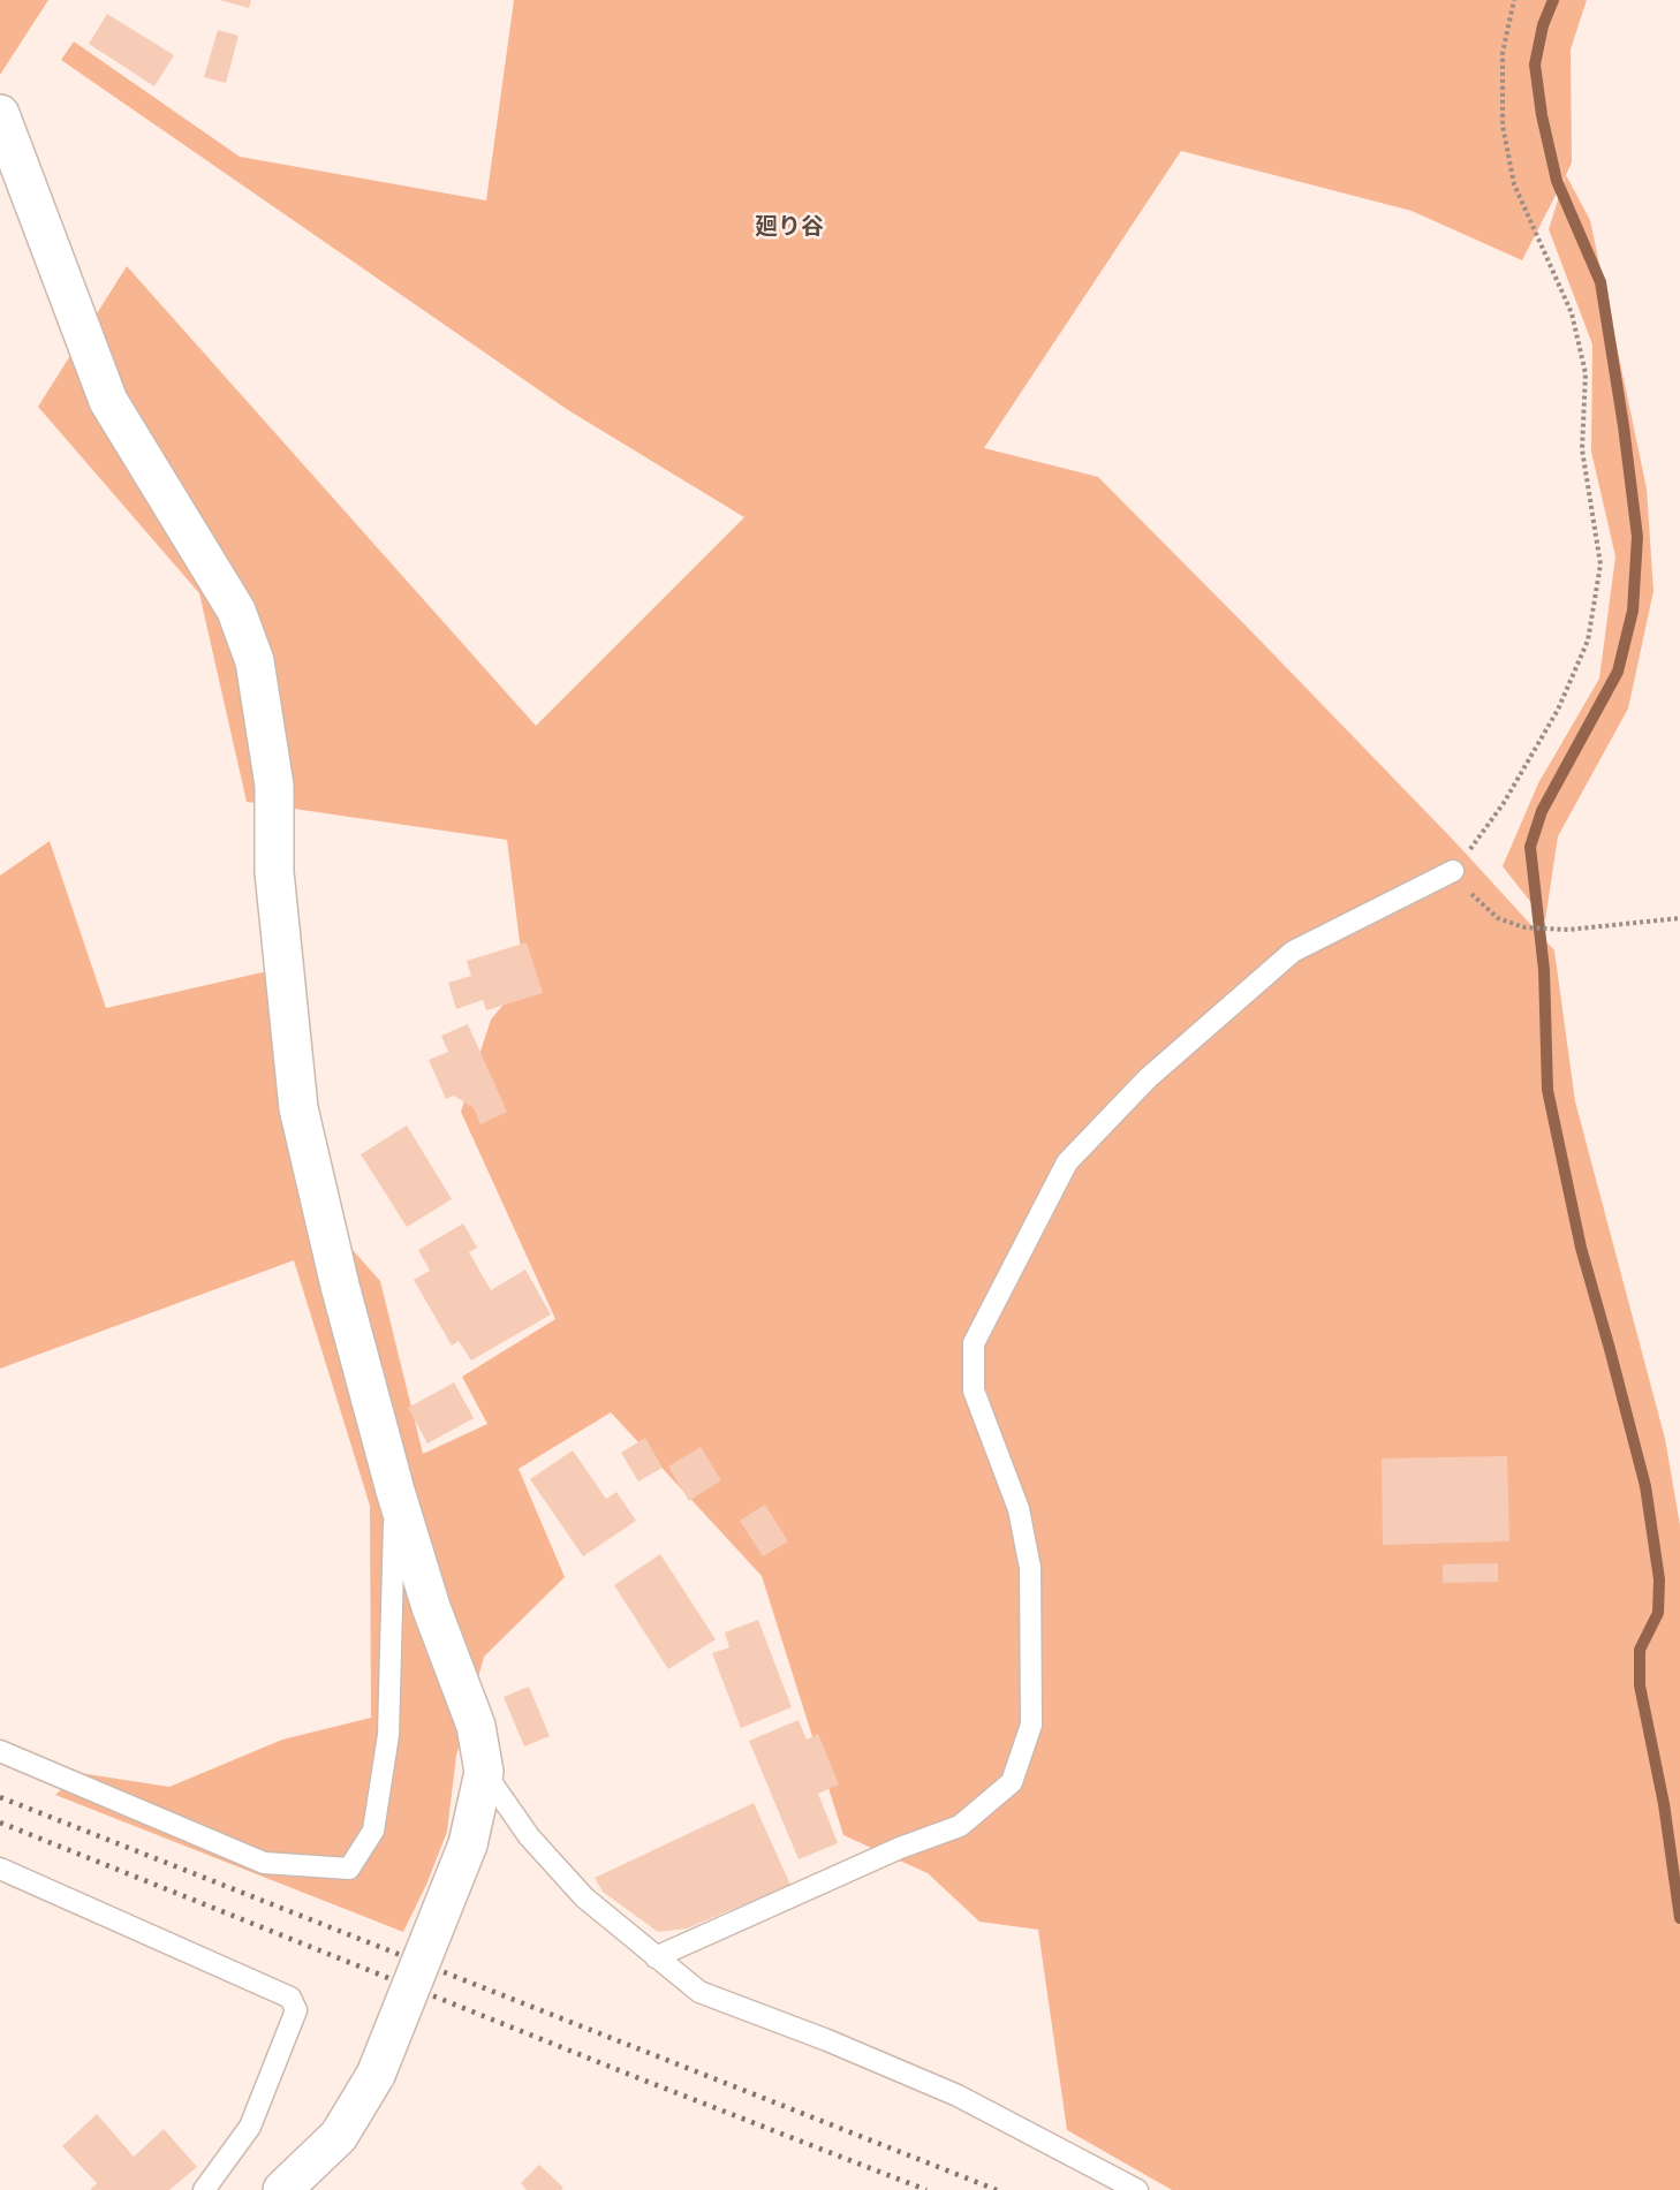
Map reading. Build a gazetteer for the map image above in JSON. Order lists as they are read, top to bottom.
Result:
{
  "districts": ["廻り谷"]
}
